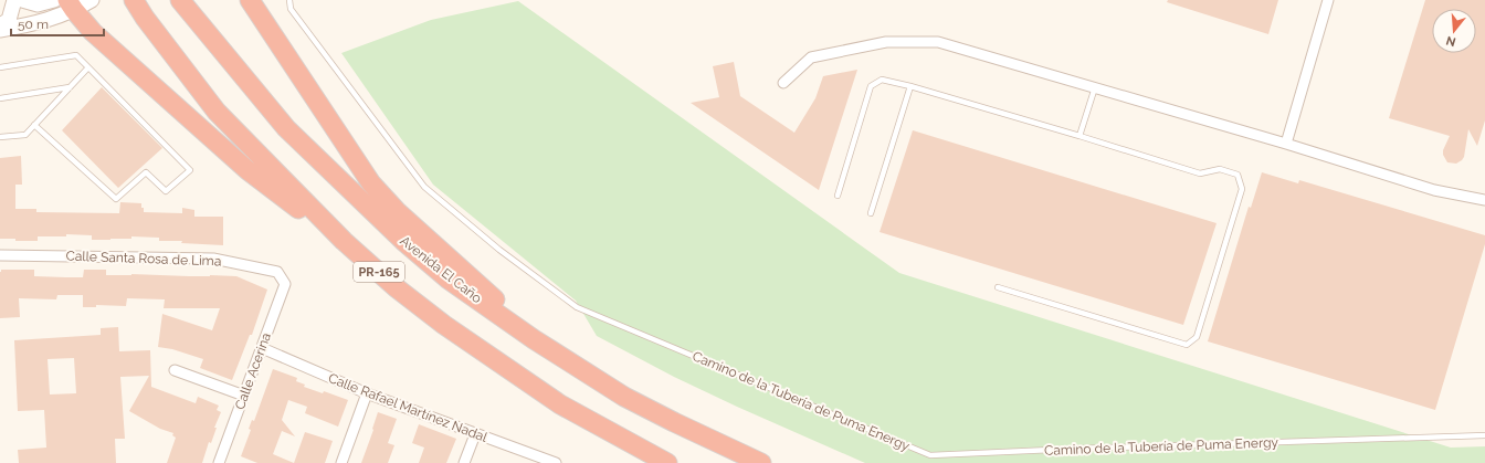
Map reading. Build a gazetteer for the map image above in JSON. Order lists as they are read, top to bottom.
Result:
{
  "streets": {
    "highway": ["Avenida El Caño", "PR-165"],
    "street": ["Calle Santa Rosa de Lima", "Calle Acerina", "Calle Rafael Martínez Nadal"],
    "lane": ["Camino de la Tubería de Puma Energy"]
  },
  "crossings": [
    ["Calle Santa Rosa de Lima", "Calle Acerina"],
    ["Calle Acerina", "Calle Rafael Martínez Nadal"]
  ],
  "scale_bar": "50 m",
  "north": "bottom"
}
